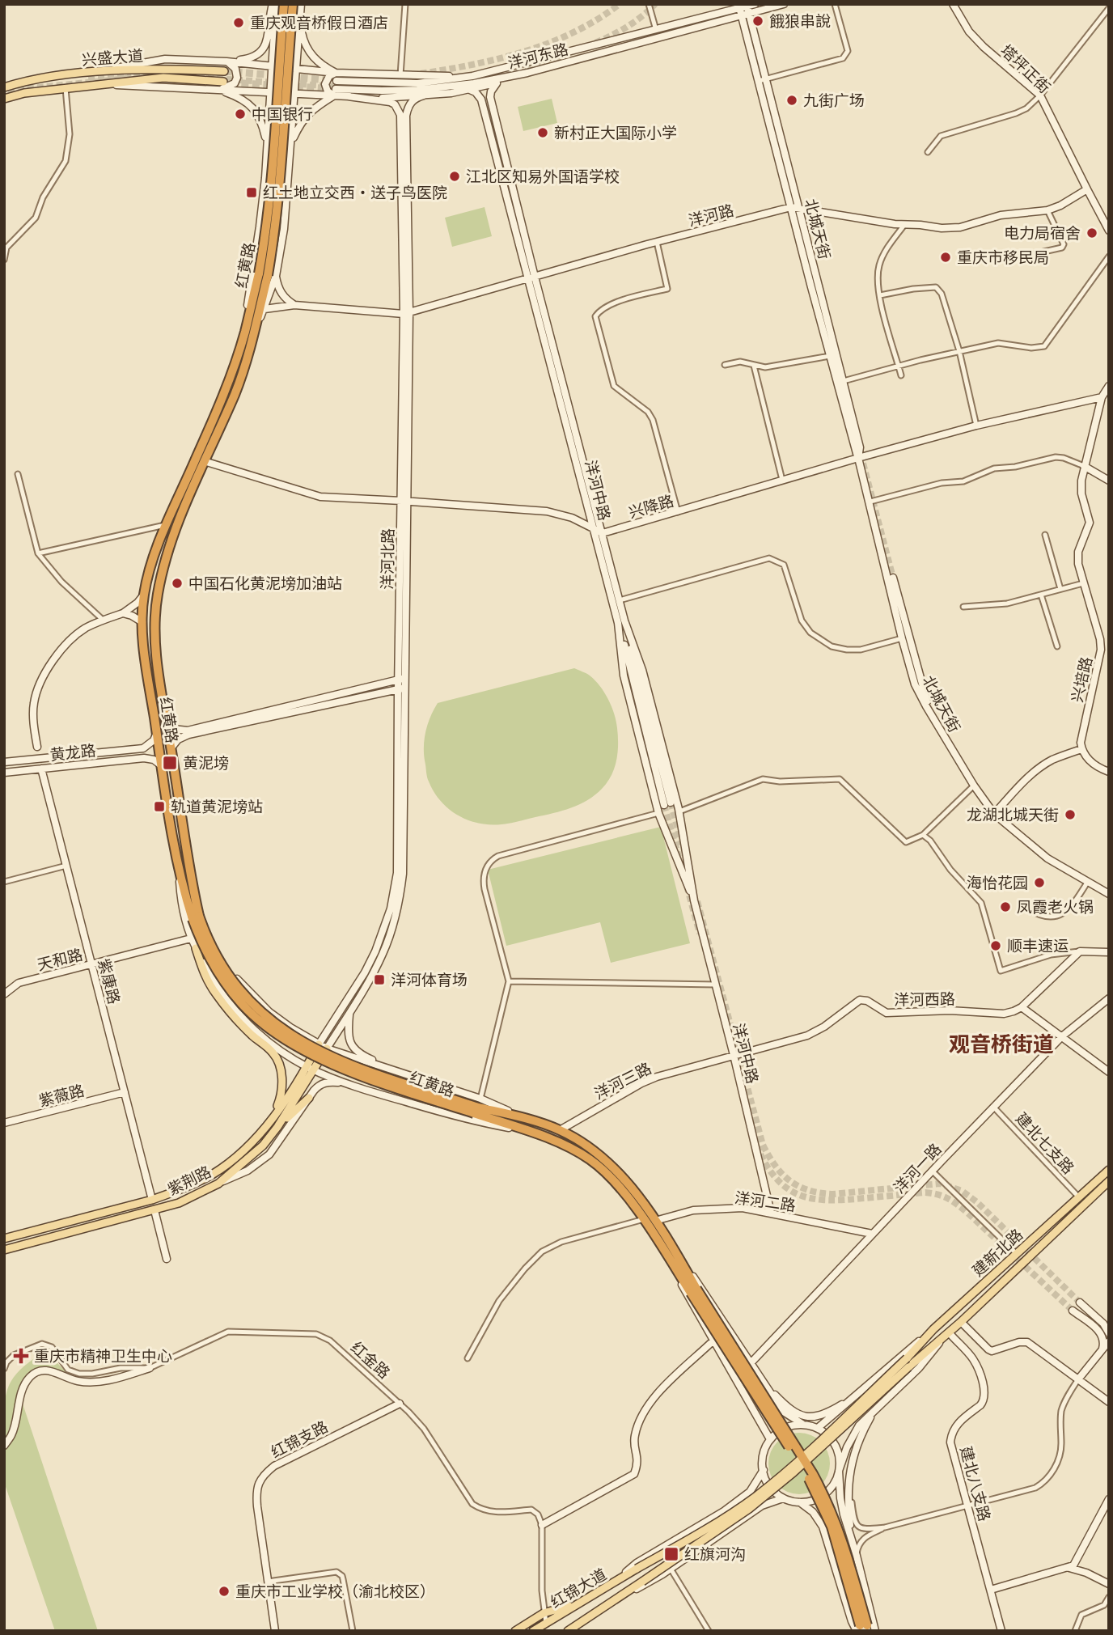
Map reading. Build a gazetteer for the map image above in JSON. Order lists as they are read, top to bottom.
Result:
{
  "streets": {
    "highway": ["红黄路"],
    "main road": [
      "兴盛大道",
      "紫荆路",
      "建新北路",
      "红锦大道"
    ],
    "street": [
      "洋河东路",
      "塔坪正街",
      "洋河路",
      "北城天街",
      "洋河中路",
      "兴降路",
      "洋河北路",
      "兴培路",
      "黄龙路",
      "天和路",
      "紫康路",
      "洋河西路",
      "洋河三路",
      "紫薇路",
      "建北七支路",
      "洋河一路",
      "洋河二路",
      "红金路",
      "红锦支路",
      "建北八支路"
    ]
  },
  "crossings": [
    ["洋河东路", "北城天街"],
    ["塔坪正街", "洋河路"],
    ["洋河路", "北城天街"],
    ["洋河路", "洋河中路"],
    ["洋河路", "洋河北路"],
    ["北城天街", "兴降路"],
    ["红黄路", "洋河三路"],
    ["红黄路", "洋河二路"],
    ["洋河中路", "兴降路"],
    ["洋河中路", "洋河西路"],
    ["洋河中路", "洋河三路"],
    ["洋河中路", "洋河二路"],
    ["兴降路", "兴培路"],
    ["洋河北路", "紫荆路"],
    ["黄龙路", "紫康路"],
    ["天和路", "紫康路"],
    ["紫康路", "紫薇路"],
    ["紫康路", "紫荆路"],
    ["洋河西路", "洋河三路"],
    ["建北七支路", "洋河一路"],
    ["建北七支路", "建新北路"],
    ["洋河一路", "洋河二路"],
    ["建新北路", "建北八支路"],
    ["建新北路", "红锦大道"],
    ["红金路", "红锦支路"]
  ],
  "districts": ["观音桥街道"],
  "places": {
    "other": [
      "餓狼串說",
      "重庆观音桥假日酒店",
      "九街广场",
      "中国银行",
      "新村正大国际小学",
      "江北区知易外国语学校",
      "电力局宿舍",
      "重庆市移民局",
      "中国石化黄泥塝加油站",
      "龙湖北城天街",
      "海怡花园",
      "凤霞老火锅",
      "顺丰速运",
      "重庆市工业学校（渝北校区）"
    ],
    "transit": [
      "红土地立交西‧送子鸟医院",
      "黄泥塝",
      "轨道黄泥塝站",
      "洋河体育场",
      "红旗河沟"
    ],
    "health": ["重庆市精神卫生中心"]
  }
}
